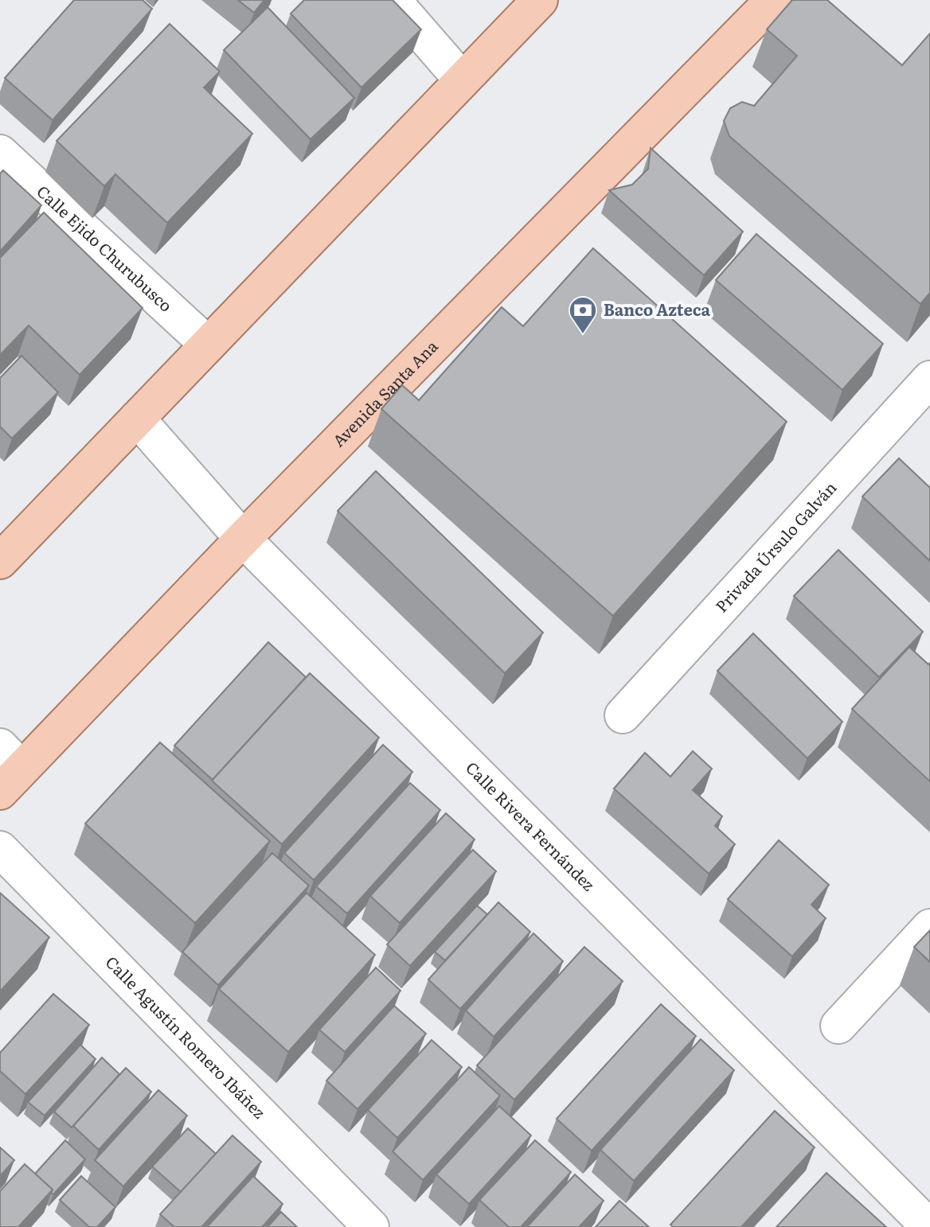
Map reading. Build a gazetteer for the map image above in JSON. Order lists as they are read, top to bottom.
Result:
{
  "streets": {
    "main road": ["Avenida Santa Ana"],
    "street": [
      "Calle Ejido Churubusco",
      "Privada Úrsulo Galván",
      "Calle Rivera Fernández",
      "Calle Agustín Romero Ibáñez"
    ]
  },
  "crossings": [
    ["Avenida Santa Ana", "Calle Rivera Fernández"]
  ],
  "places": {
    "bank": ["Banco Azteca"]
  }
}
